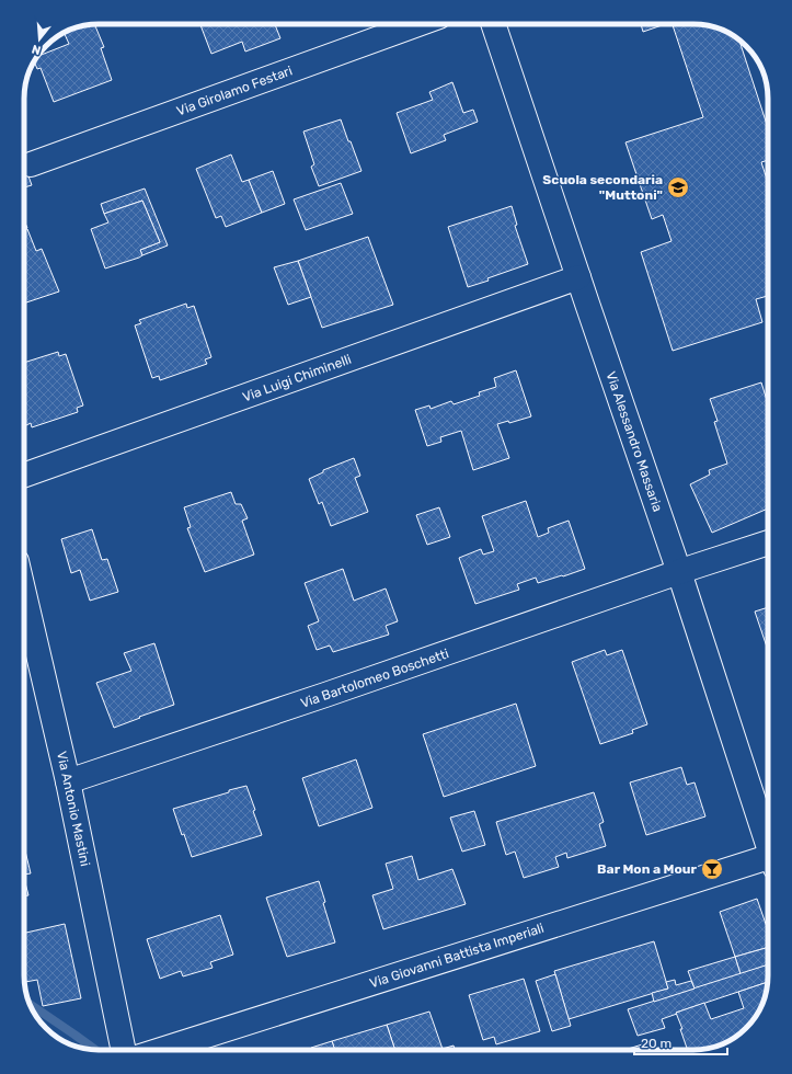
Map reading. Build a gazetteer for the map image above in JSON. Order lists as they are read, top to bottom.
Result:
{
  "streets": {
    "street": [
      "Via Girolamo Festari",
      "Via Luigi Chiminelli",
      "Via Alessandro Massaria",
      "Via Bartolomeo Boschetti",
      "Via Antonio Mastini",
      "Via Giovanni Battista Imperiali"
    ]
  },
  "crossings": [
    ["Via Luigi Chiminelli", "Via Alessandro Massaria"],
    ["Via Alessandro Massaria", "Via Bartolomeo Boschetti"],
    ["Via Bartolomeo Boschetti", "Via Antonio Mastini"]
  ],
  "places": {
    "school or university": ["Scuola secondaria \"Muttoni\""],
    "bar": ["Bar Mon a Mour"]
  },
  "scale_bar": "20 m",
  "north": "bottom"
}
